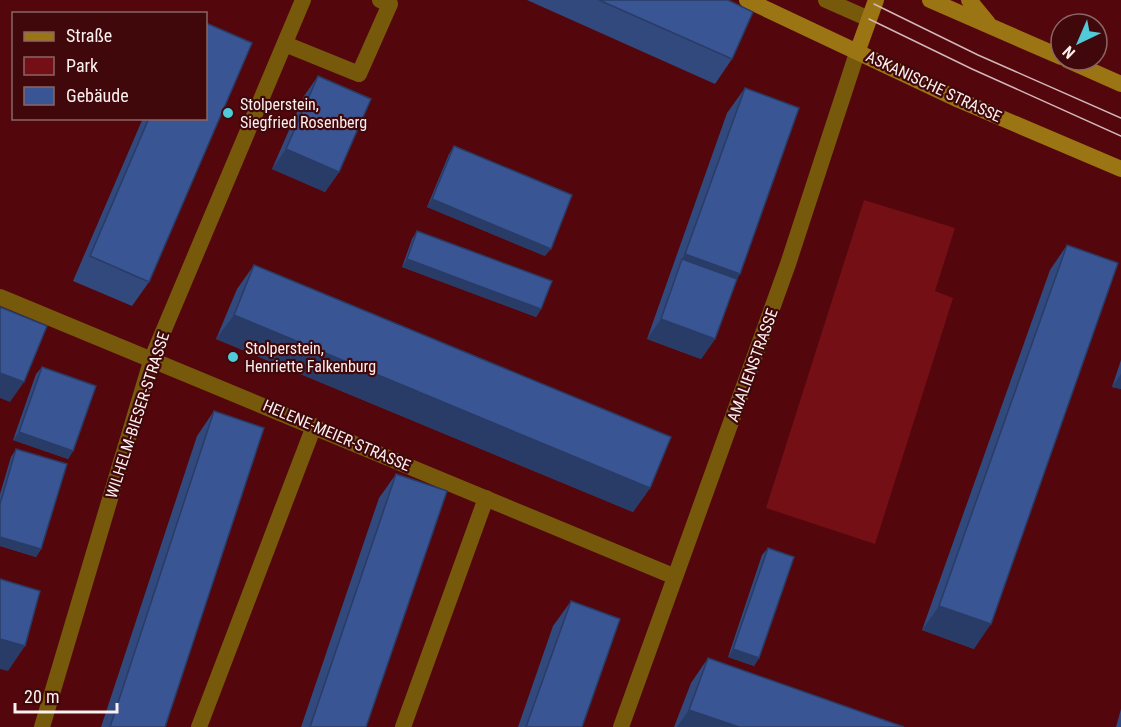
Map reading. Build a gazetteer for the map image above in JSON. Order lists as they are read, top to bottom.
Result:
{
  "streets": {
    "main road": ["ASKANISCHE STRASSE", "AMALIENSTRASSE"],
    "street": ["WILHELM-BIESER-STRASSE", "HELENE-MEIER-STRASSE"]
  },
  "crossings": [
    ["ASKANISCHE STRASSE", "AMALIENSTRASSE"],
    ["AMALIENSTRASSE", "HELENE-MEIER-STRASSE"],
    ["WILHELM-BIESER-STRASSE", "HELENE-MEIER-STRASSE"]
  ],
  "places": ["Stolperstein, Siegfried Rosenberg", "Stolperstein, Henriette Falkenburg"],
  "legend": ["Straße", "Park", "Gebäude"],
  "scale_bar": "20 m",
  "north": "bottom left"
}
